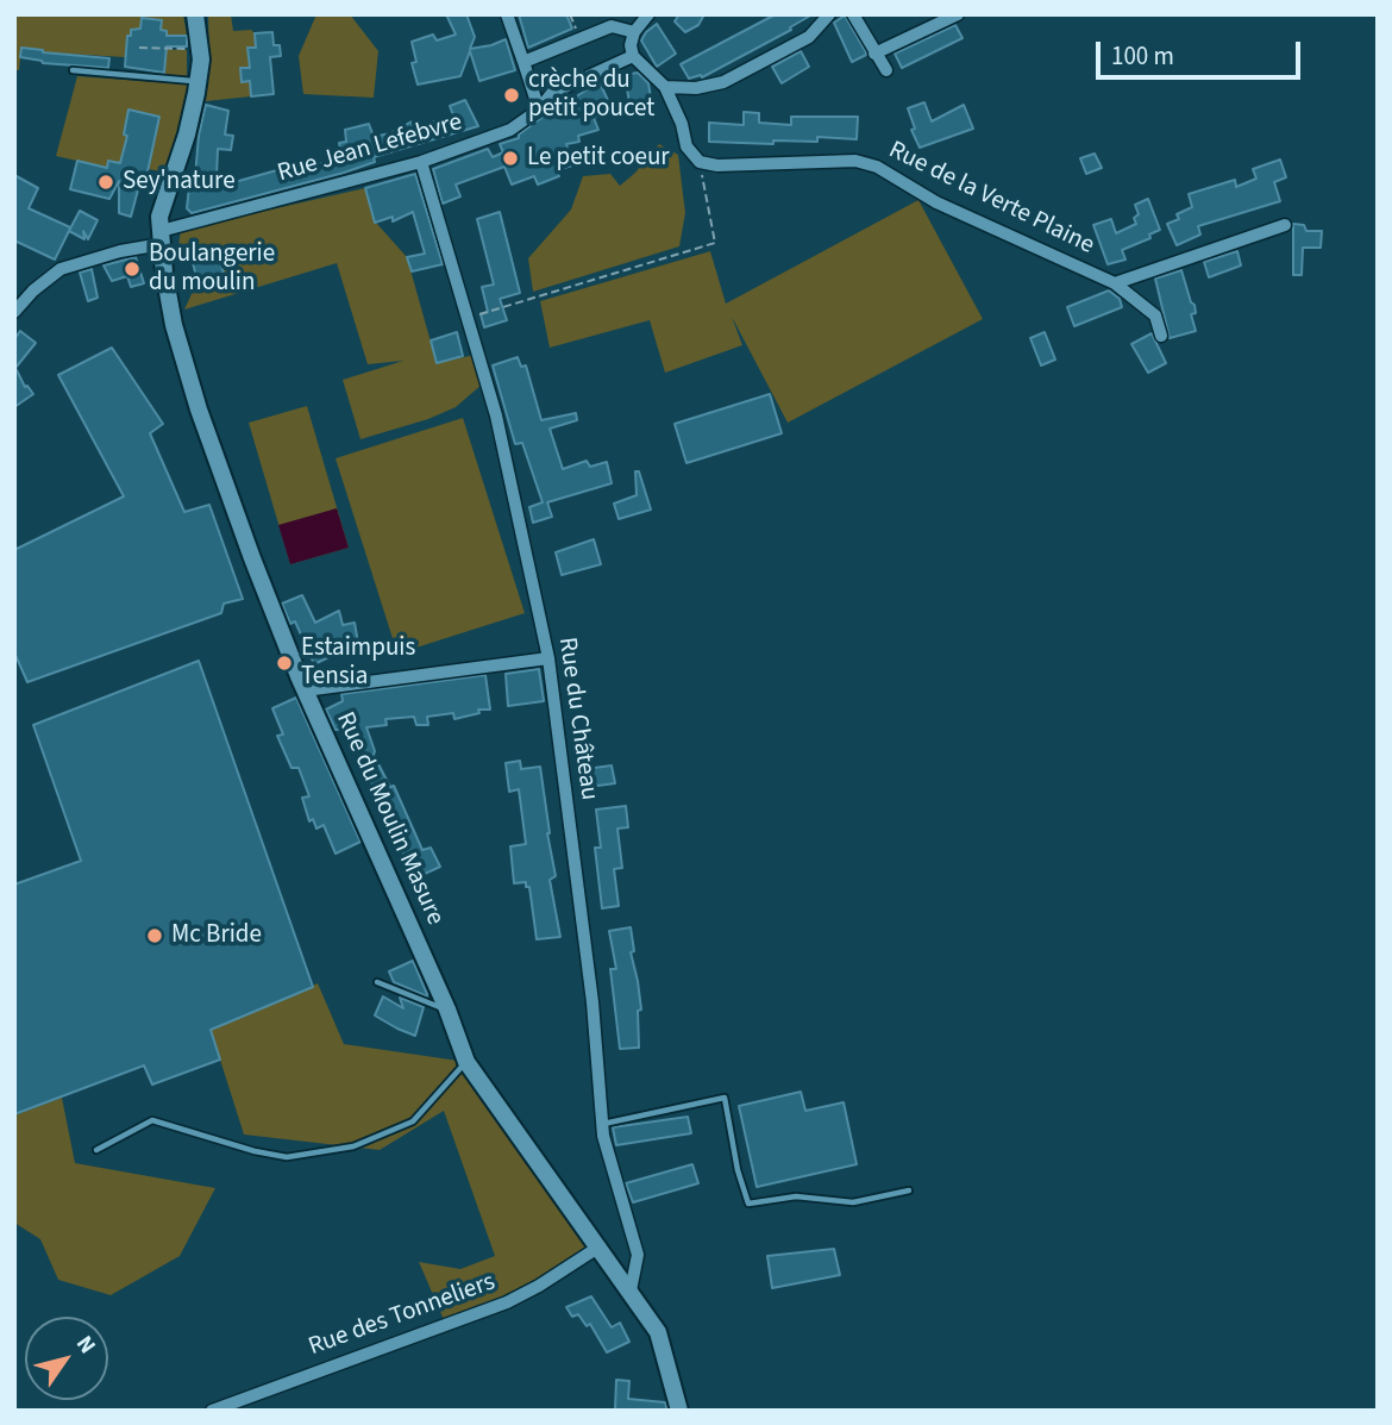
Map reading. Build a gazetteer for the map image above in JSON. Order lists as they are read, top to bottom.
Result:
{
  "streets": {
    "main road": ["Rue du Moulin Masure"],
    "street": [
      "Rue Jean Lefebvre",
      "Rue de la Verte Plaine",
      "Rue du Château",
      "Rue des Tonneliers"
    ]
  },
  "crossings": [
    ["Rue Jean Lefebvre", "Rue du Château"],
    ["Rue Jean Lefebvre", "Rue du Moulin Masure"],
    ["Rue du Château", "Rue du Moulin Masure"],
    ["Rue du Moulin Masure", "Rue des Tonneliers"]
  ],
  "places": [
    "crèche du petit poucet",
    "Le petit coeur",
    "Sey'nature",
    "Boulangerie du moulin",
    "Estaimpuis Tensia",
    "Mc Bride"
  ],
  "scale_bar": "100 m",
  "north": "top right"
}
